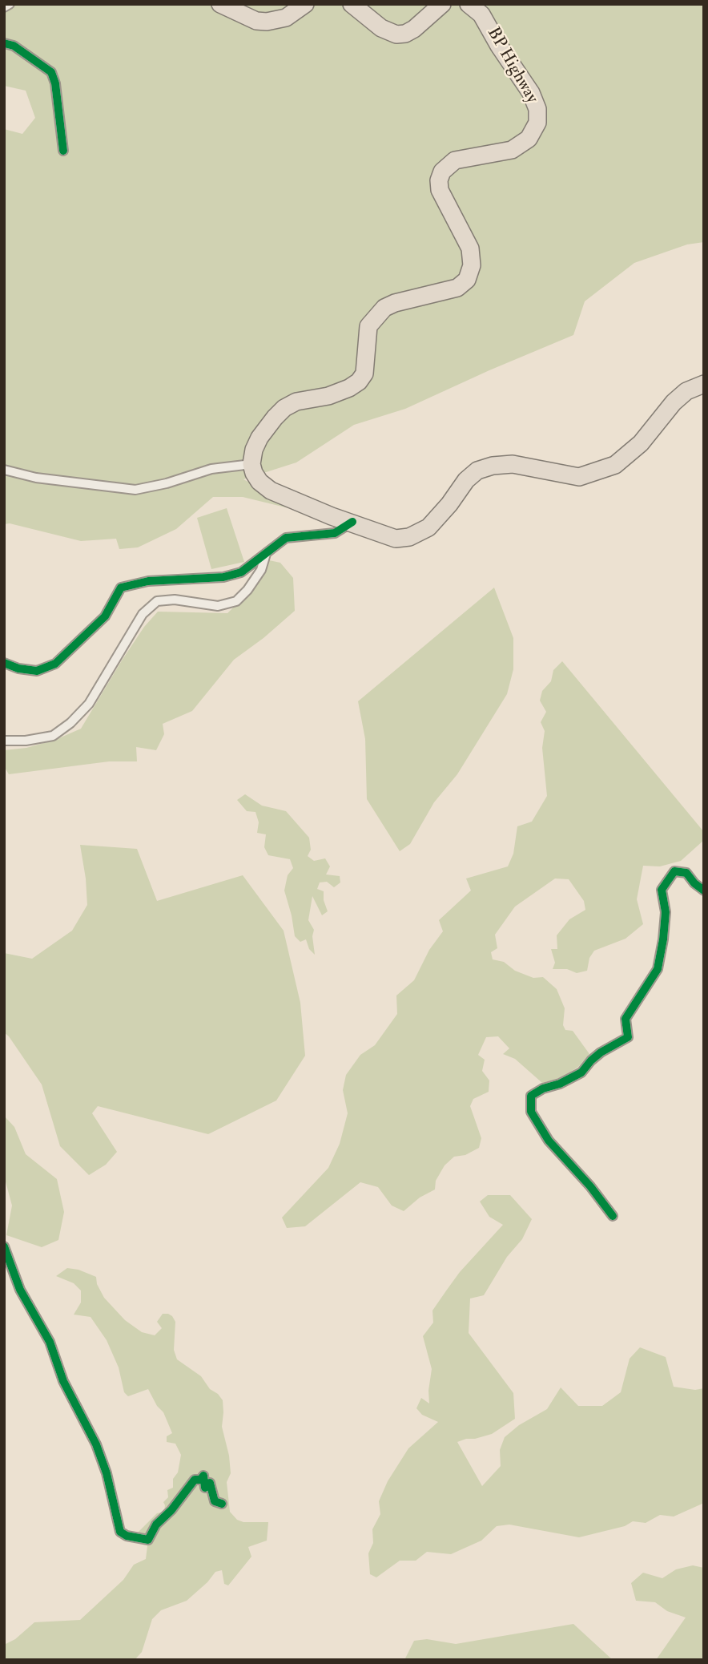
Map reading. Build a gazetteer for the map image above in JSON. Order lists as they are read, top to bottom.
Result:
{
  "streets": {
    "highway": ["BP Highway"]
  }
}
